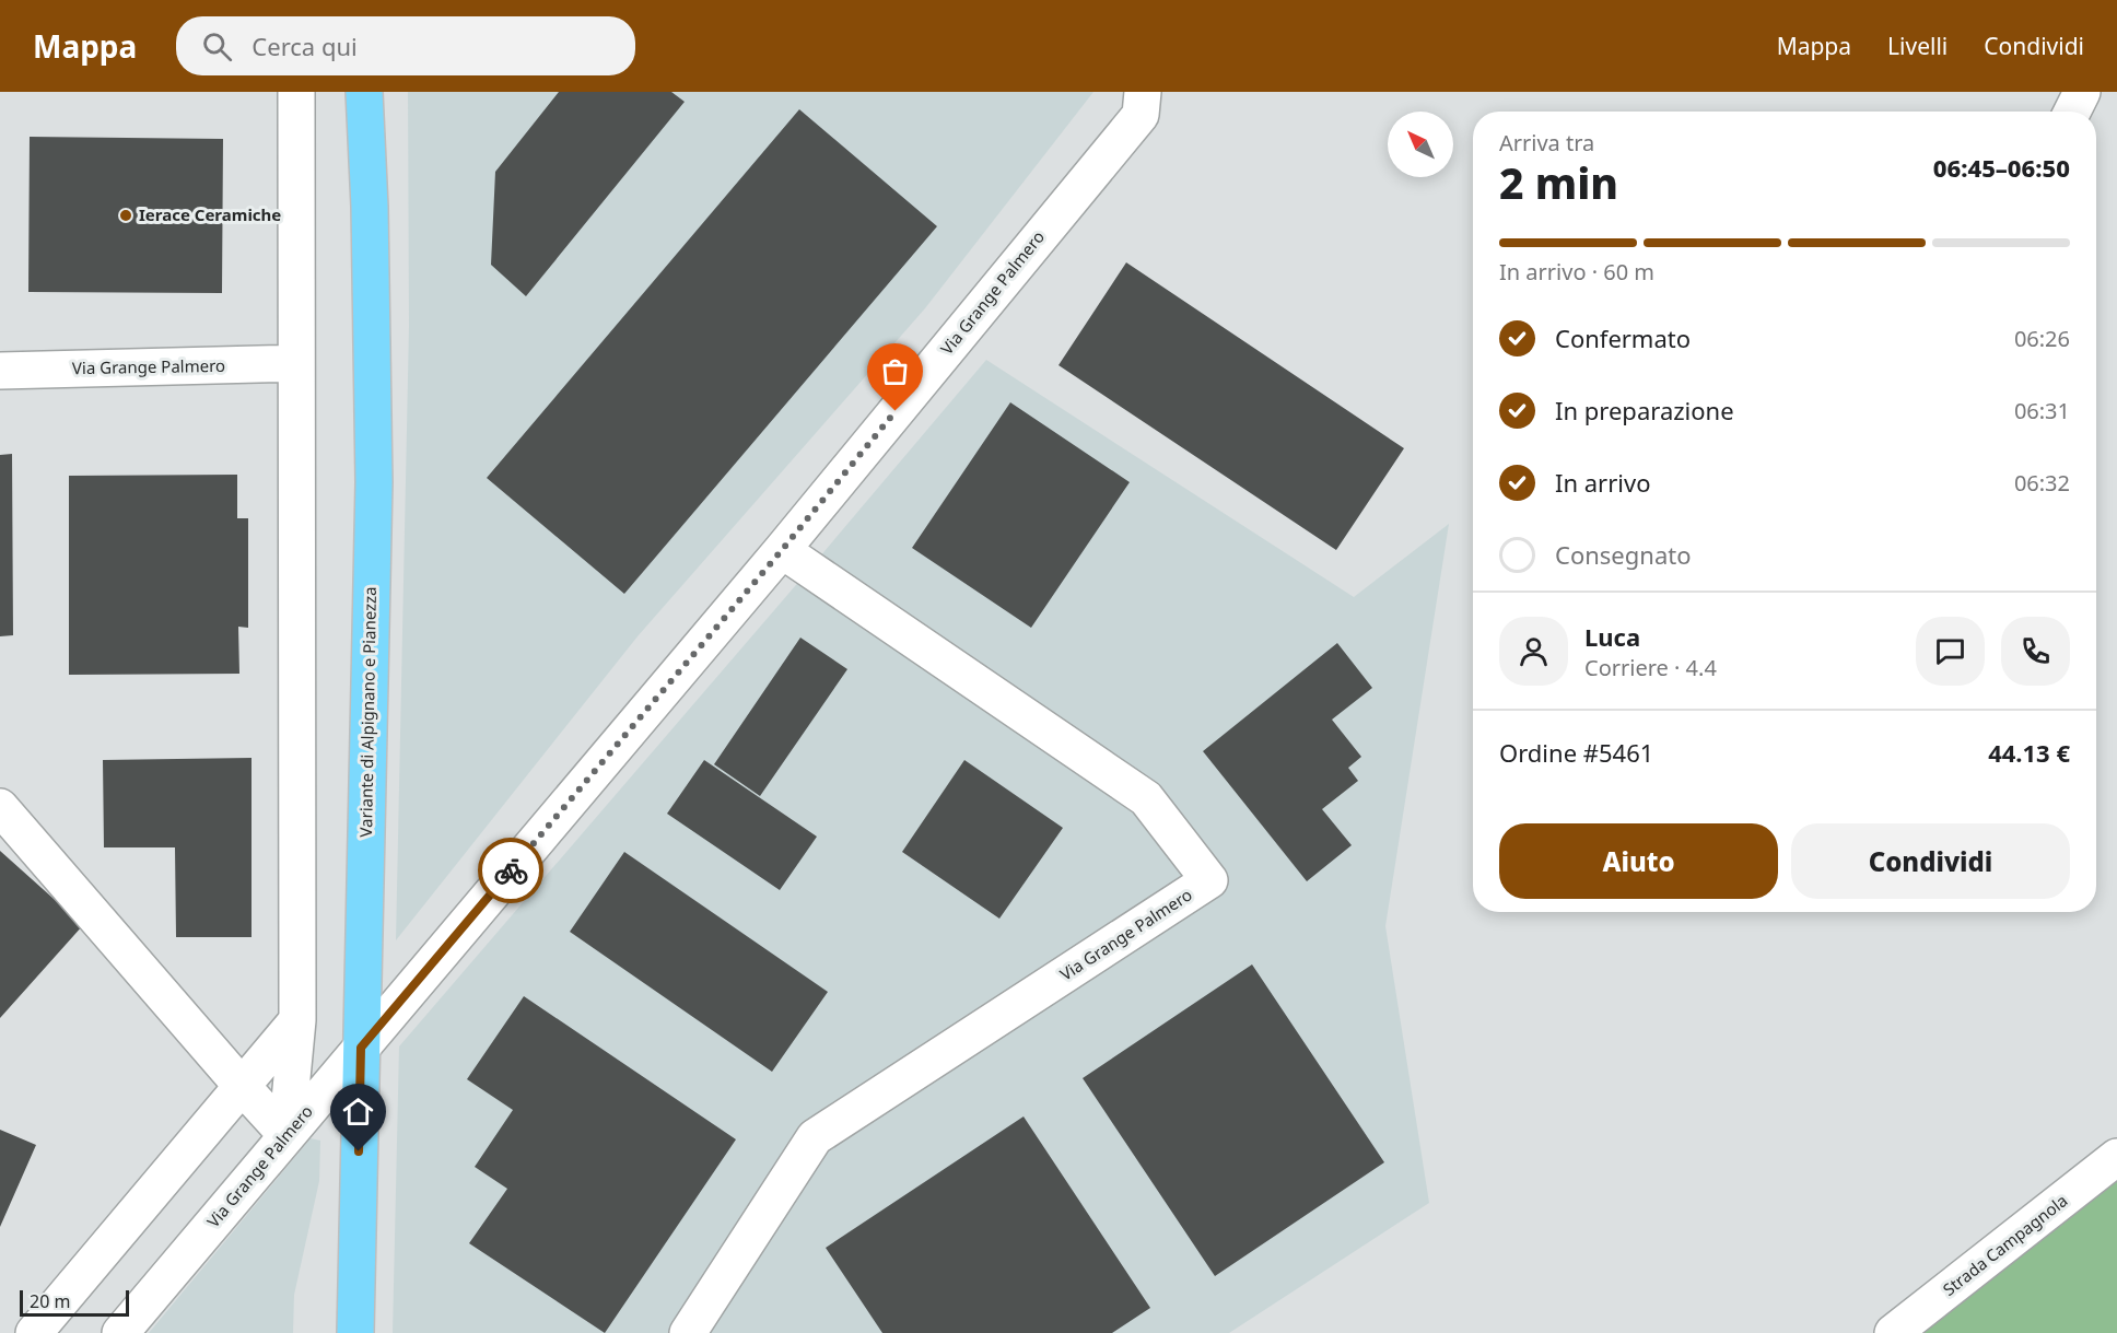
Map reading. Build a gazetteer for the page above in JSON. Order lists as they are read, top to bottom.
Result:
{
  "streets": {
    "main road": ["Variante di Alpignano e Pianezza"],
    "street": ["Via Grange Palmero", "Strada Campagnola"]
  },
  "crossings": [
    ["Via Grange Palmero", "Variante di Alpignano e Pianezza"]
  ],
  "places": ["Ierace Ceramiche"],
  "scale_bar": "20 m",
  "north": "top left",
  "page": {
    "header": "Mappa",
    "search": "Cerca qui",
    "nav": ["Mappa", "Livelli", "Condividi"],
    "heading": ["2 min", "Arriva tra", "06:45–06:50"],
    "panel": [
      "Luca",
      "Corriere · 4.4",
      "Ordine #5461",
      "44.13 €"
    ],
    "bar": "In arrivo · 60 m",
    "list": [
      ["Confermato", "06:26"],
      ["In preparazione", "06:31"],
      ["In arrivo", "06:32"],
      "Consegnato"
    ],
    "buttons": ["Aiuto", "Condividi"],
    "scale": "20 m"
  }
}
